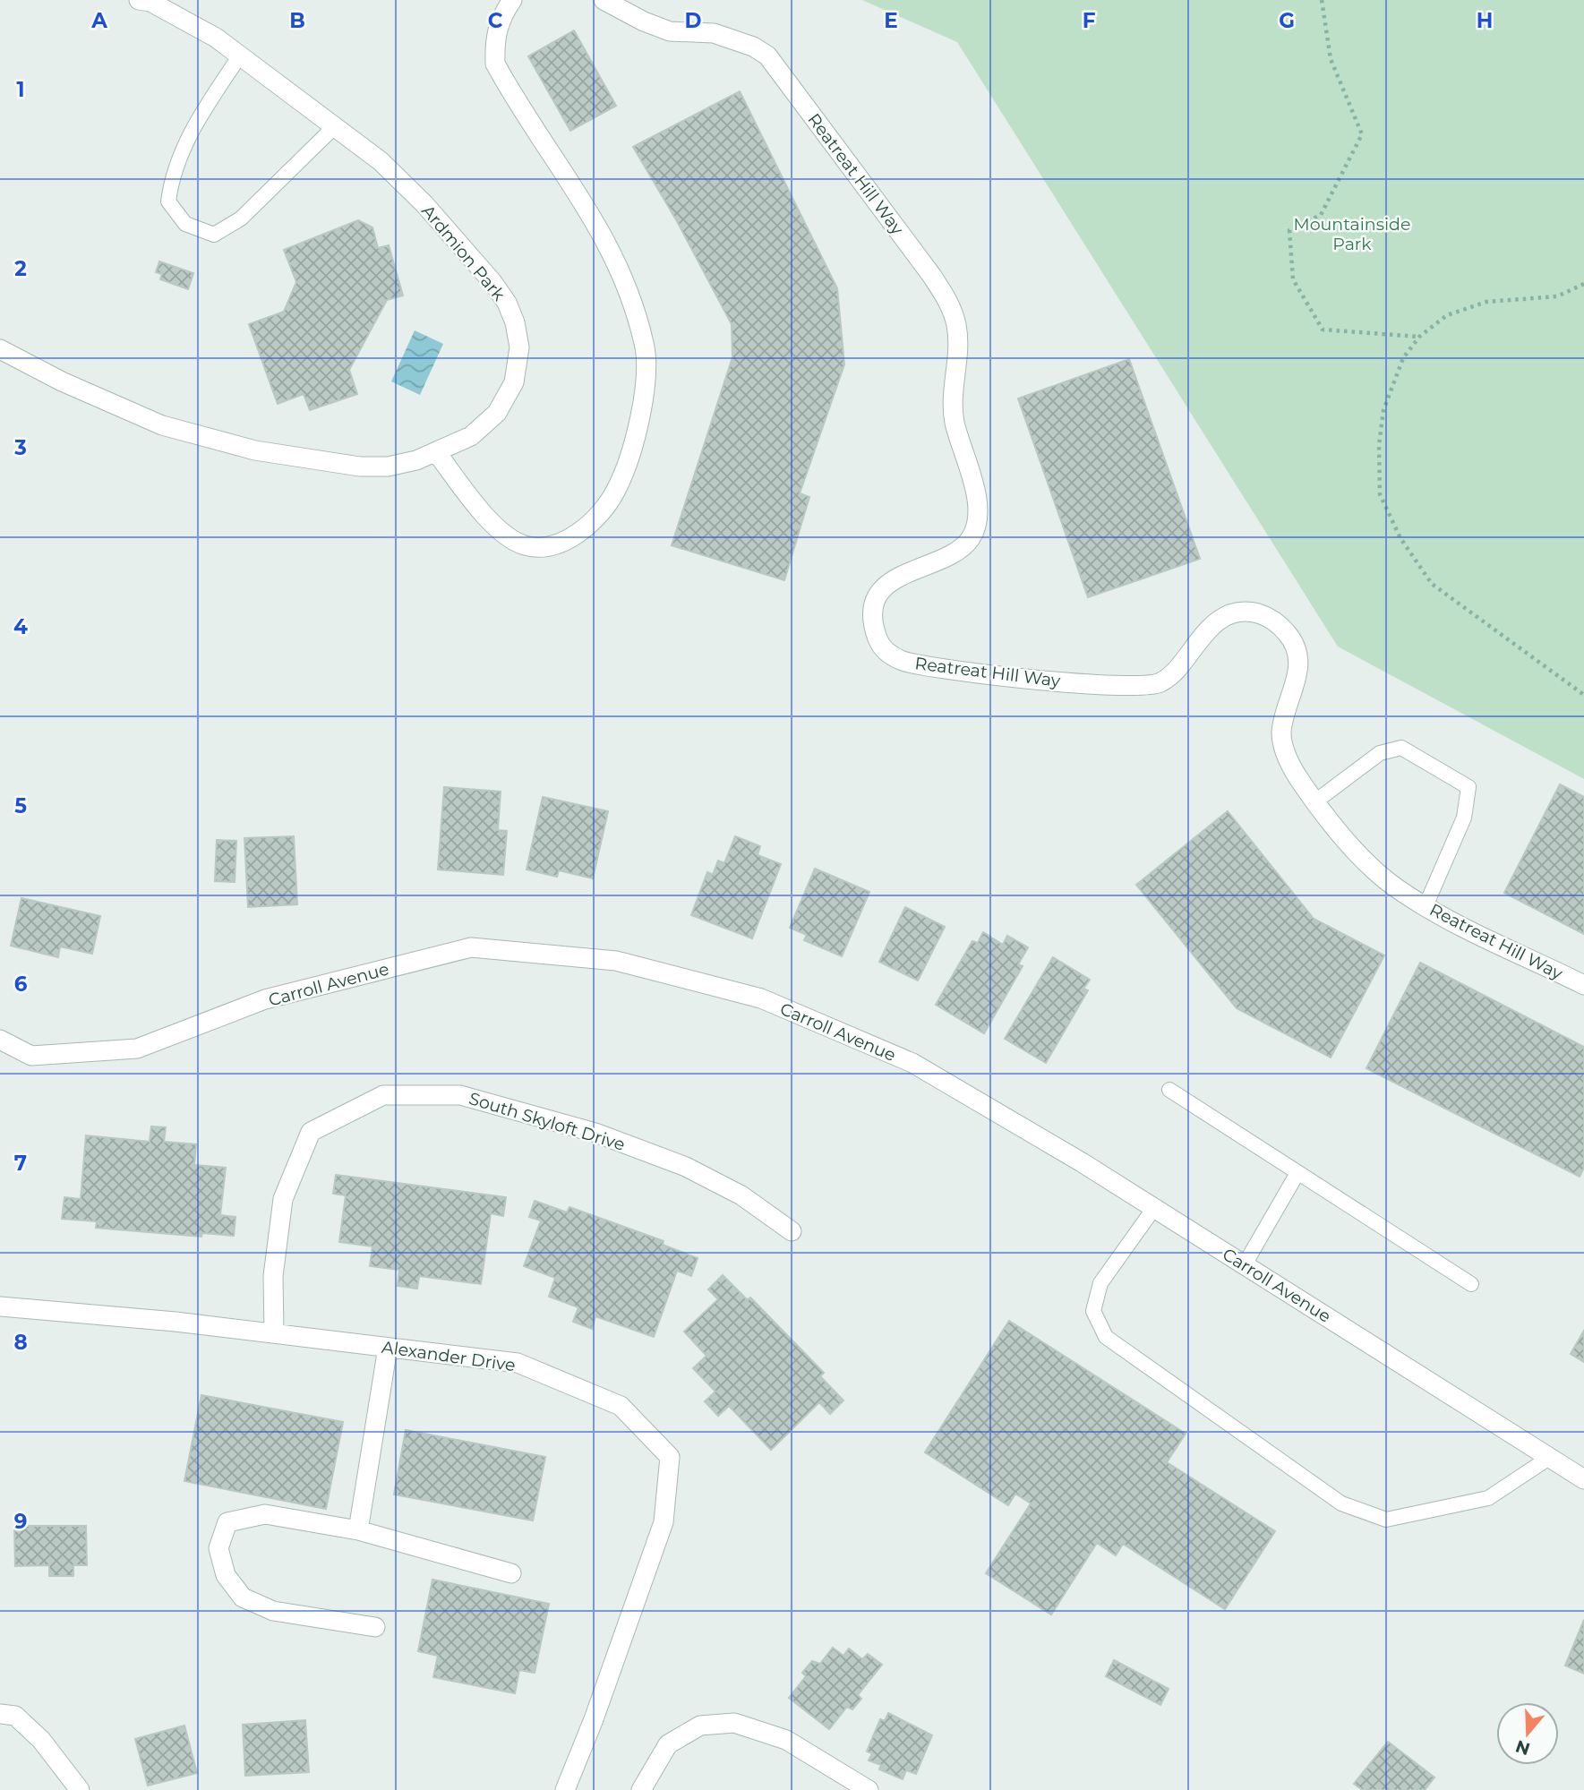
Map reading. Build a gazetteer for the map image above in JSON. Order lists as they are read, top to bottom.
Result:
{
  "streets": {
    "street": [
      "Reatreat Hill Way",
      "Ardmion Park",
      "Carroll Avenue",
      "South Skyloft Drive",
      "Alexander Drive"
    ]
  },
  "crossings": [
    ["South Skyloft Drive", "Alexander Drive"]
  ],
  "parks": ["Mountainside Park"],
  "north": "bottom",
  "grid": {
    "columns": [
      "A",
      "B",
      "C",
      "D",
      "E",
      "F",
      "G",
      "H"
    ],
    "rows": [
      "1",
      "2",
      "3",
      "4",
      "5",
      "6",
      "7",
      "8",
      "9"
    ]
  }
}
